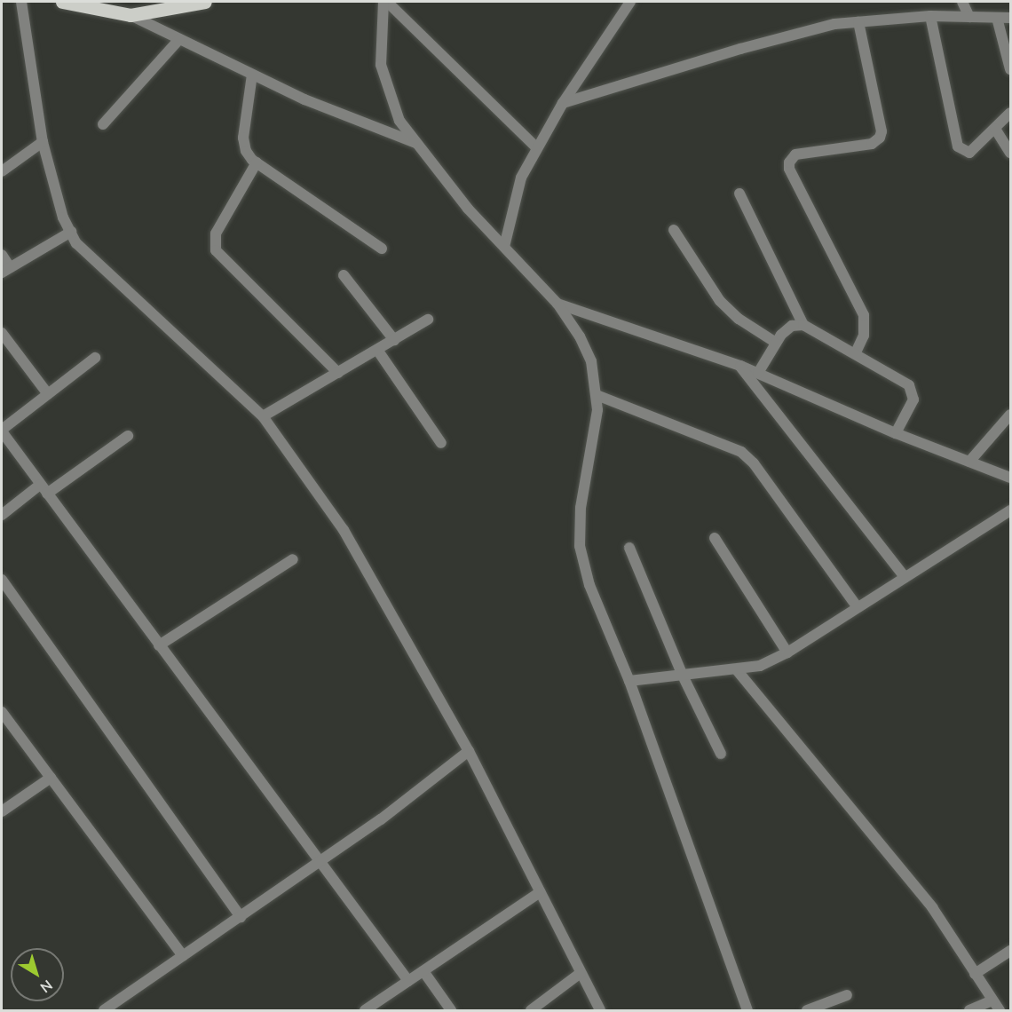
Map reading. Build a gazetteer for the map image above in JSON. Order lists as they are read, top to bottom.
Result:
{
  "north": "bottom right"
}
